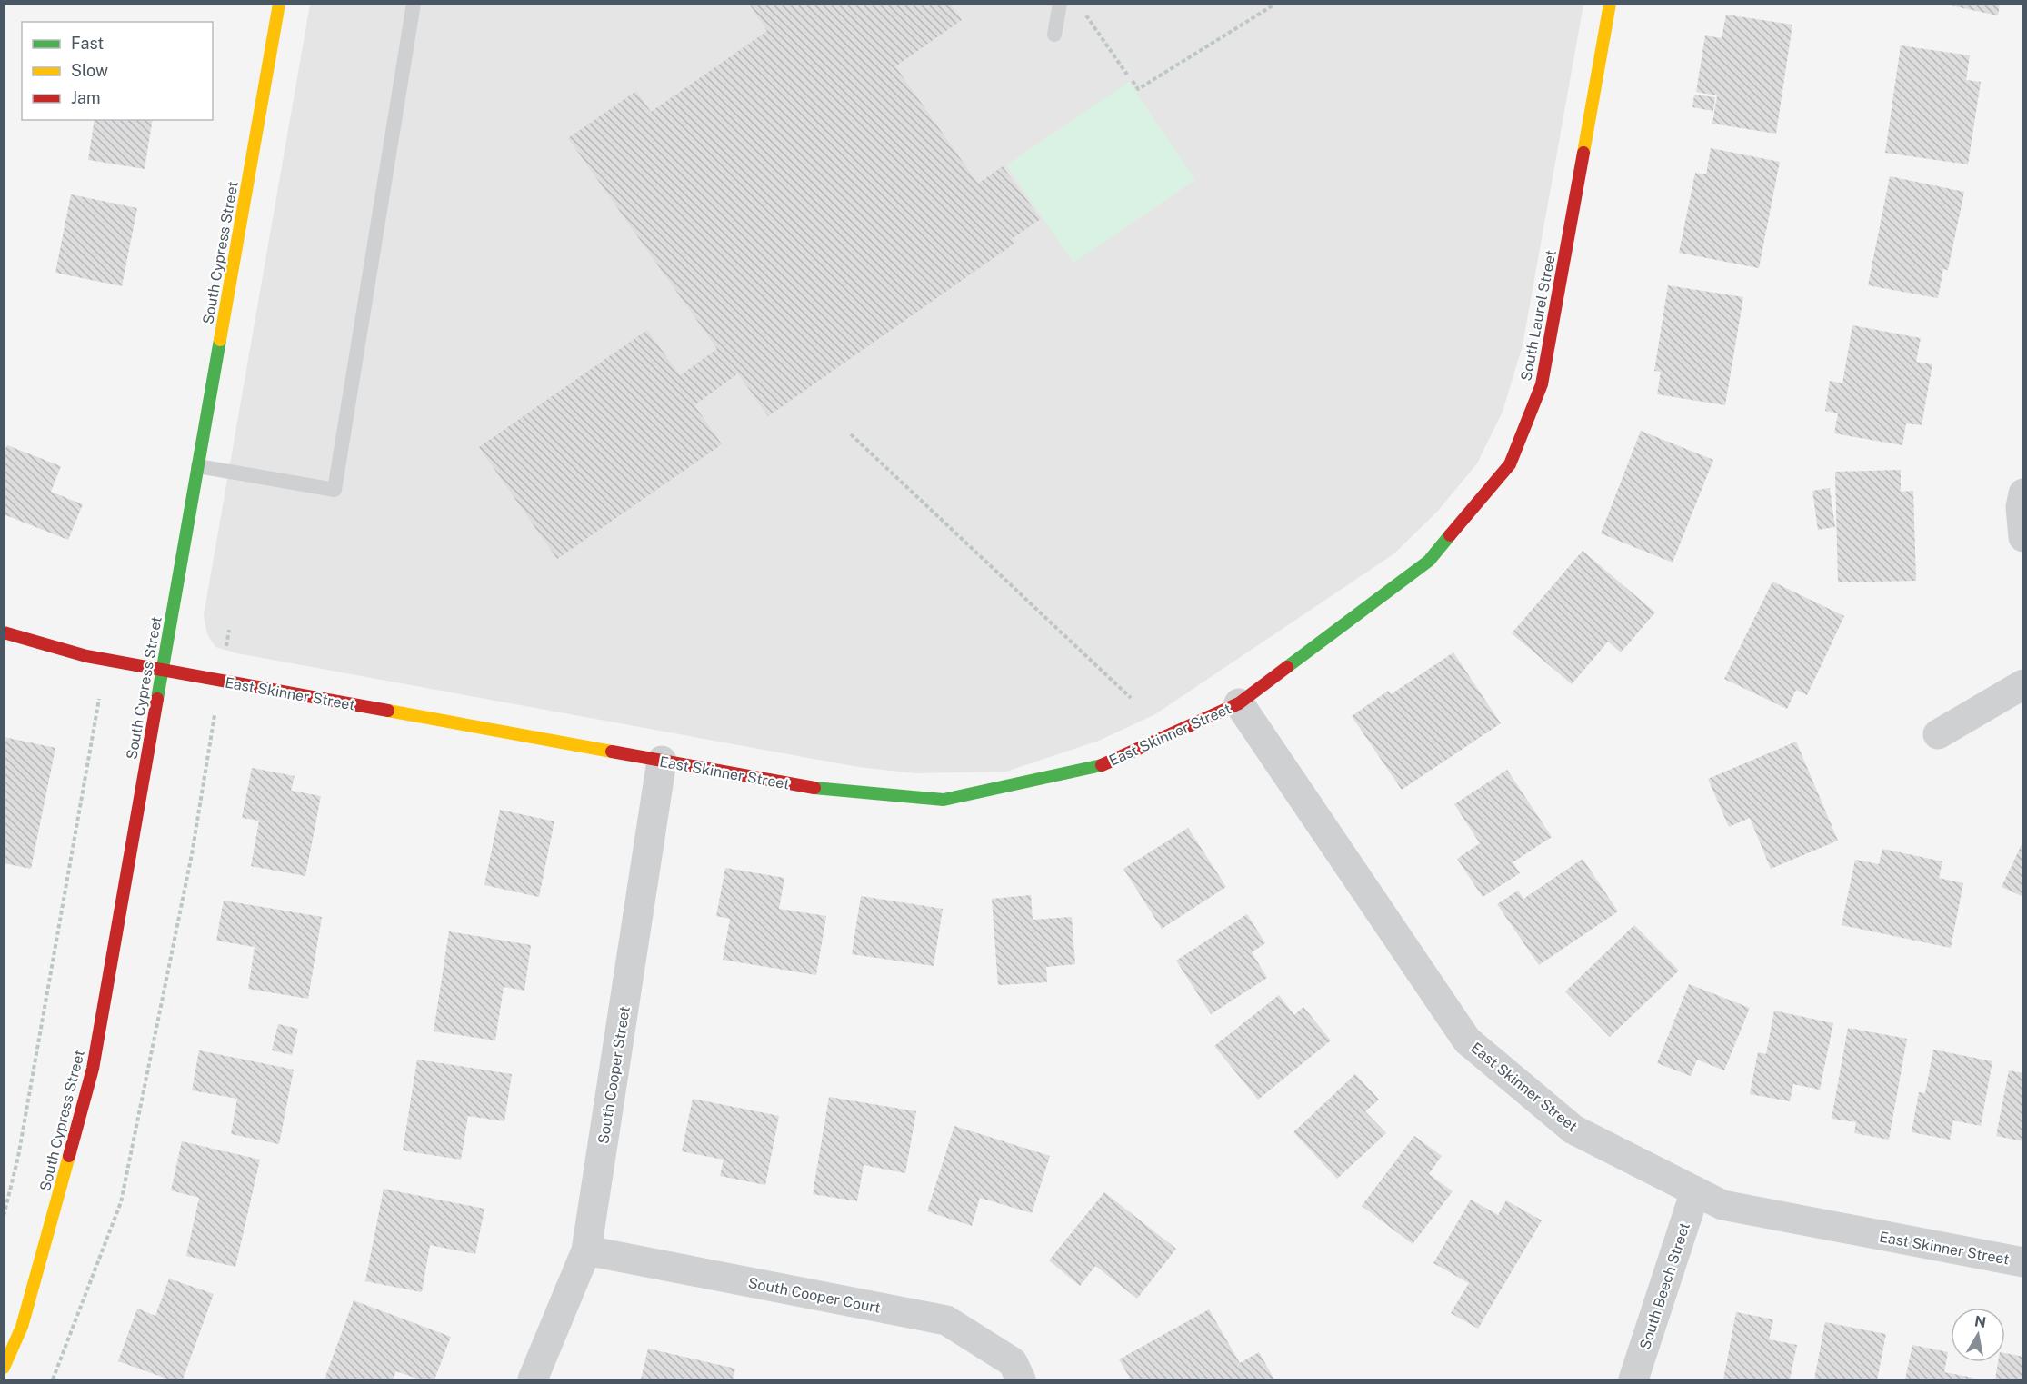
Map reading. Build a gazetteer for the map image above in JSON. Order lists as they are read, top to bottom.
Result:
{
  "streets": {
    "street": [
      "South Cypress Street",
      "South Laurel Street",
      "East Skinner Street",
      "South Cooper Street",
      "South Beech Street",
      "South Cooper Court"
    ]
  },
  "crossings": [
    ["South Cypress Street", "East Skinner Street"],
    ["South Laurel Street", "East Skinner Street"],
    ["East Skinner Street", "South Cooper Street"],
    ["East Skinner Street", "South Beech Street"],
    ["South Cooper Street", "South Cooper Court"]
  ],
  "legend": ["Fast", "Slow", "Jam"],
  "north": "top"
}
